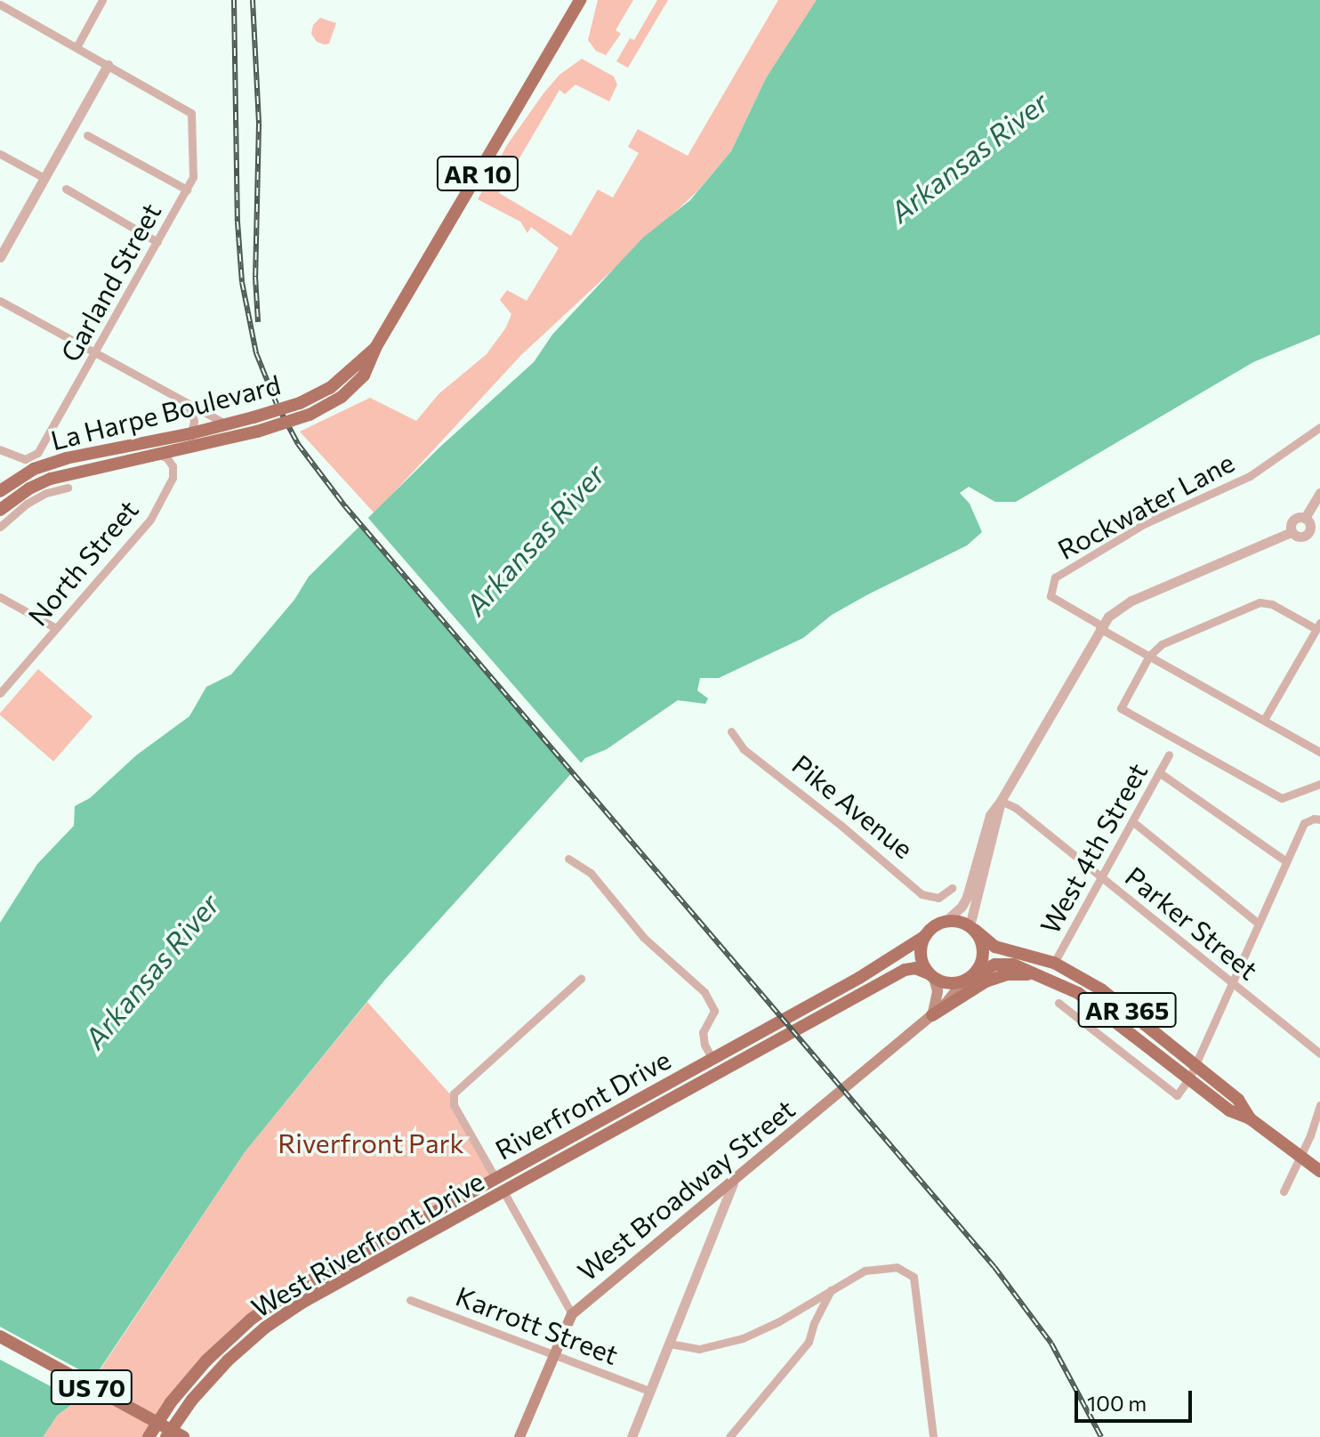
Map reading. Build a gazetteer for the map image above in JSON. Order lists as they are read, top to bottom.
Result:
{
  "streets": {
    "main road": [
      "AR 10",
      "La Harpe Boulevard",
      "AR 365",
      "Riverfront Drive",
      "West Broadway Street",
      "West Riverfront Drive",
      "US 70"
    ],
    "street": [
      "Garland Street",
      "Rockwater Lane",
      "North Street",
      "Pike Avenue",
      "West 4th Street",
      "Parker Street",
      "Karrott Street"
    ]
  },
  "crossings": [
    ["AR 10", "La Harpe Boulevard"],
    ["La Harpe Boulevard", "North Street"],
    ["West 4th Street", "Parker Street"],
    ["West 4th Street", "AR 365"],
    ["AR 365", "Riverfront Drive"],
    ["AR 365", "West Broadway Street"],
    ["AR 365", "West Riverfront Drive"],
    ["Riverfront Drive", "West Broadway Street"],
    ["Riverfront Drive", "West Riverfront Drive"],
    ["West Broadway Street", "West Riverfront Drive"],
    ["West Broadway Street", "Karrott Street"]
  ],
  "water": ["Arkansas River"],
  "parks": ["Riverfront Park"],
  "scale_bar": "100 m"
}
